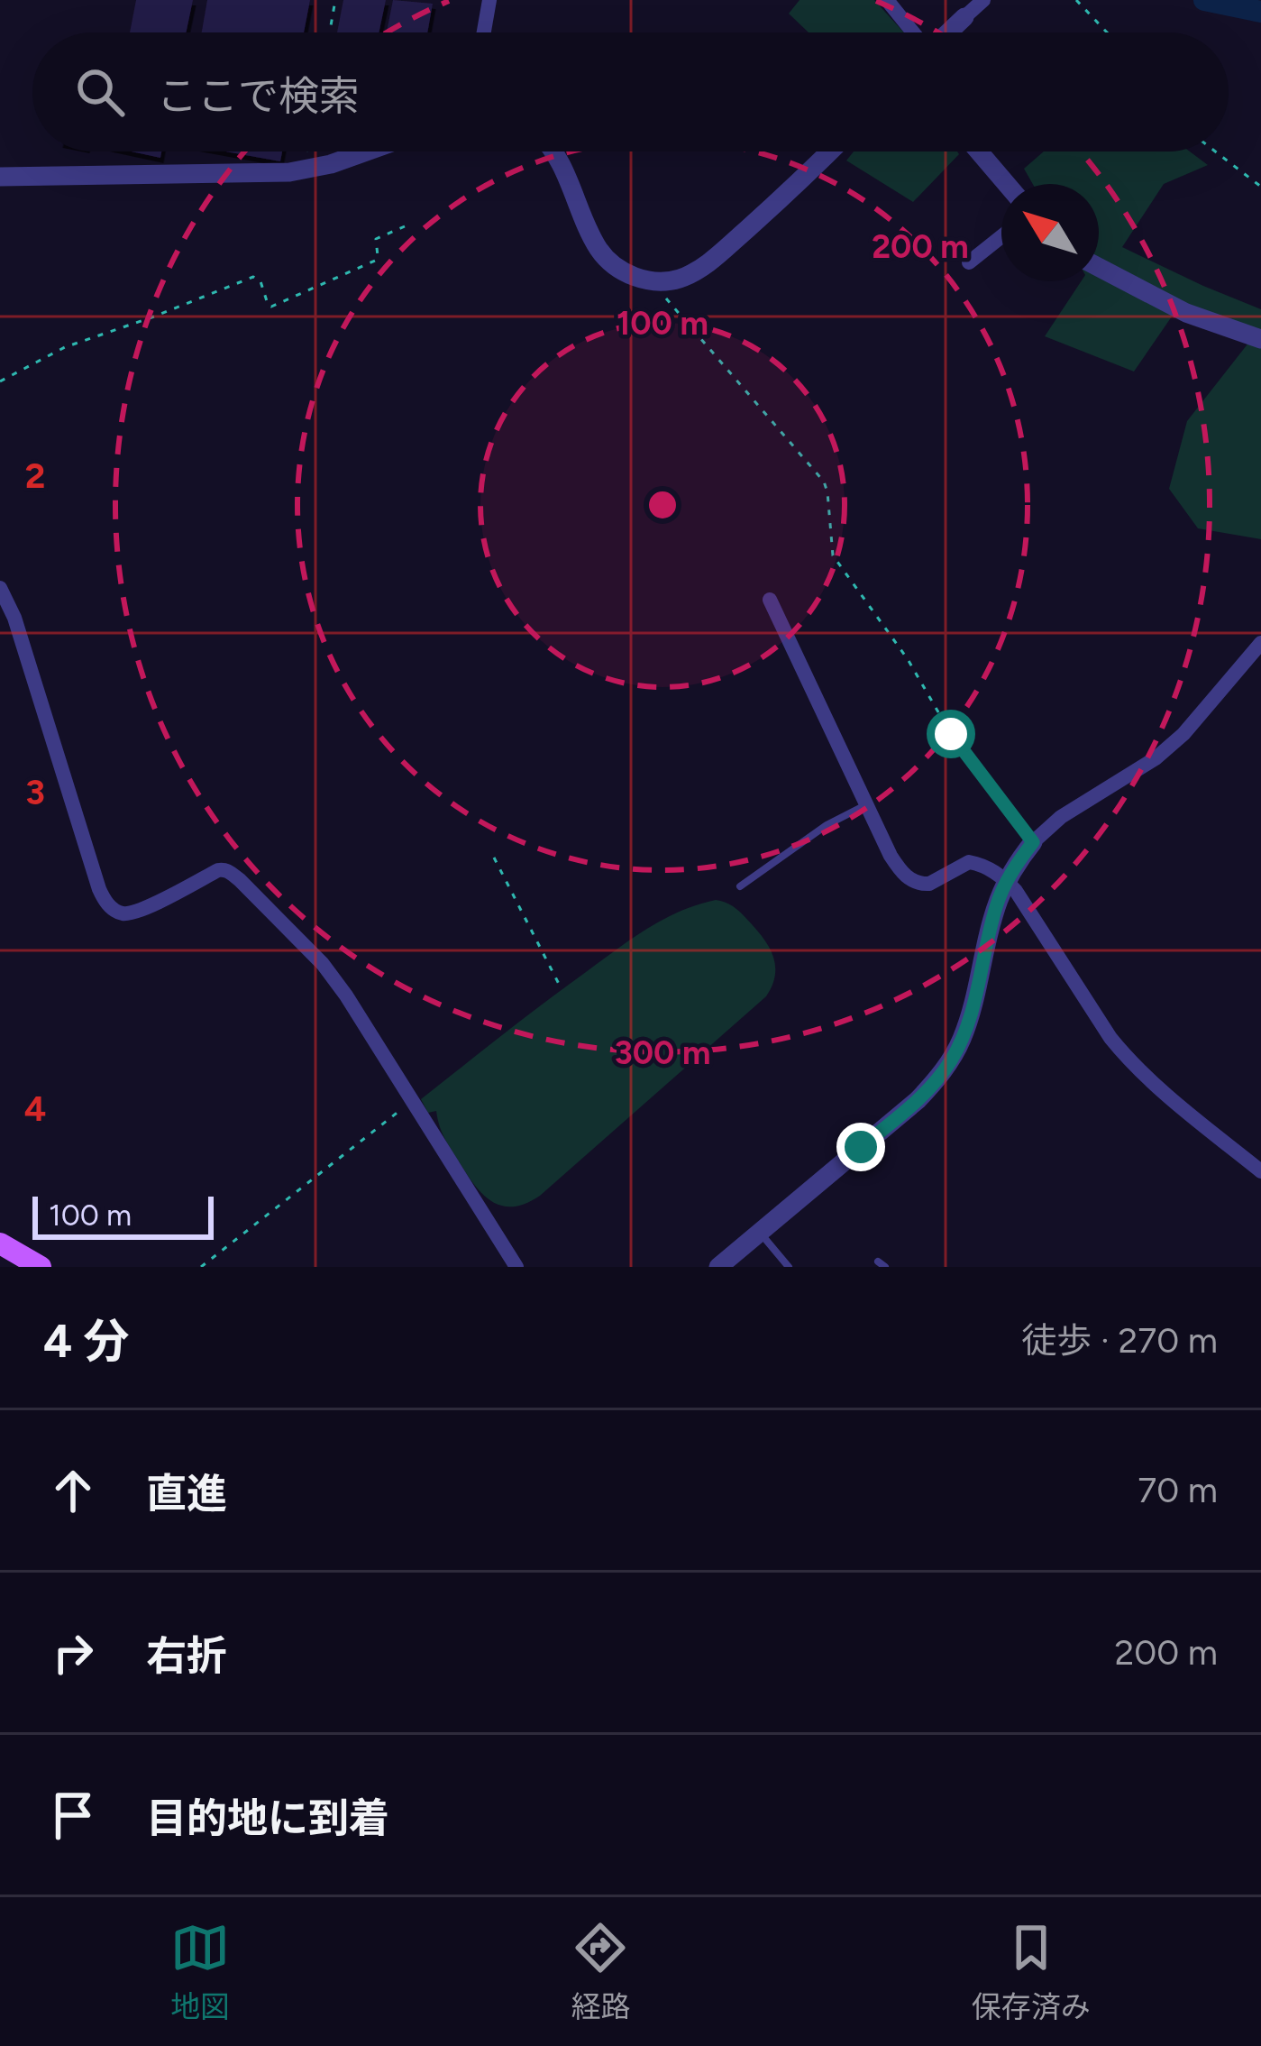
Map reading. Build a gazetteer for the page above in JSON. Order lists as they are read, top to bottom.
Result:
{
  "scale_bar": "100 m",
  "north": "top left",
  "page": {
    "search": "ここで検索",
    "scale": "100 m",
    "heading": ["4 分", "徒歩 · 270 m"],
    "list": [
      ["直進", "70 m"],
      ["右折", "200 m"],
      "目的地に到着"
    ],
    "nav": ["地図", "経路", "保存済み"]
  },
  "grid": {
    "rows": ["2", "3", "4"]
  },
  "rings": ["200 m", "100 m", "300 m"]
}
